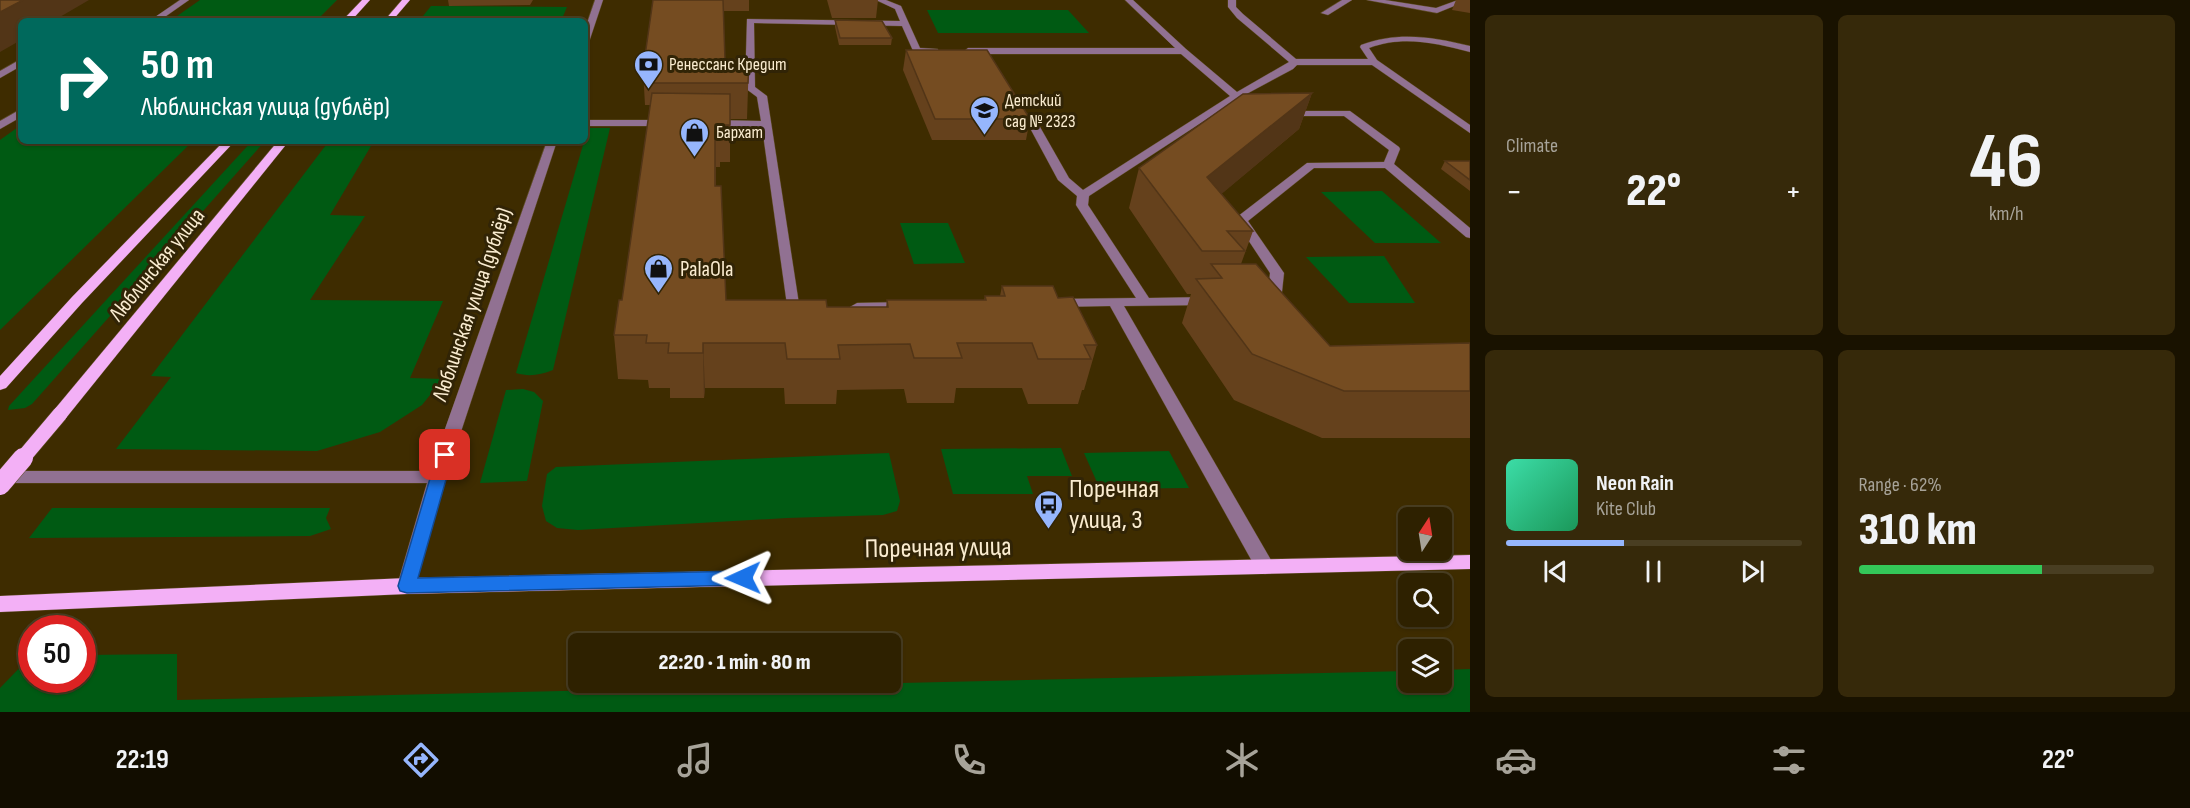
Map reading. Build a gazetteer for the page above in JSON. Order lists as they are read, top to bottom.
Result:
{
  "streets": {
    "main road": ["Люблинская улица", "Поречная улица"],
    "street": ["Люблинская улица (дублёр)"]
  },
  "crossings": [
    ["Люблинская улица (дублёр)", "Поречная улица"]
  ],
  "places": {
    "bank": ["Ренессанс Кредит"],
    "school or university": ["Детский сад № 2323"],
    "shop": ["Бархат", "PalaOla"],
    "bus stop": ["Поречная улица, 3"]
  },
  "north": "top",
  "page": {
    "tile": [
      "Climate",
      ["46", "km/h"],
      ["Range · 62%", "310 km"]
    ],
    "turn": ["50 m", "Люблинская улица (дублёр)"],
    "heat": ["−", "22°", "+"],
    "song": ["Neon Rain", "Kite Club"],
    "limit": "50",
    "trip": "22:20 · 1 min · 80 m",
    "tabs": ["22:19", "22°"]
  }
}
